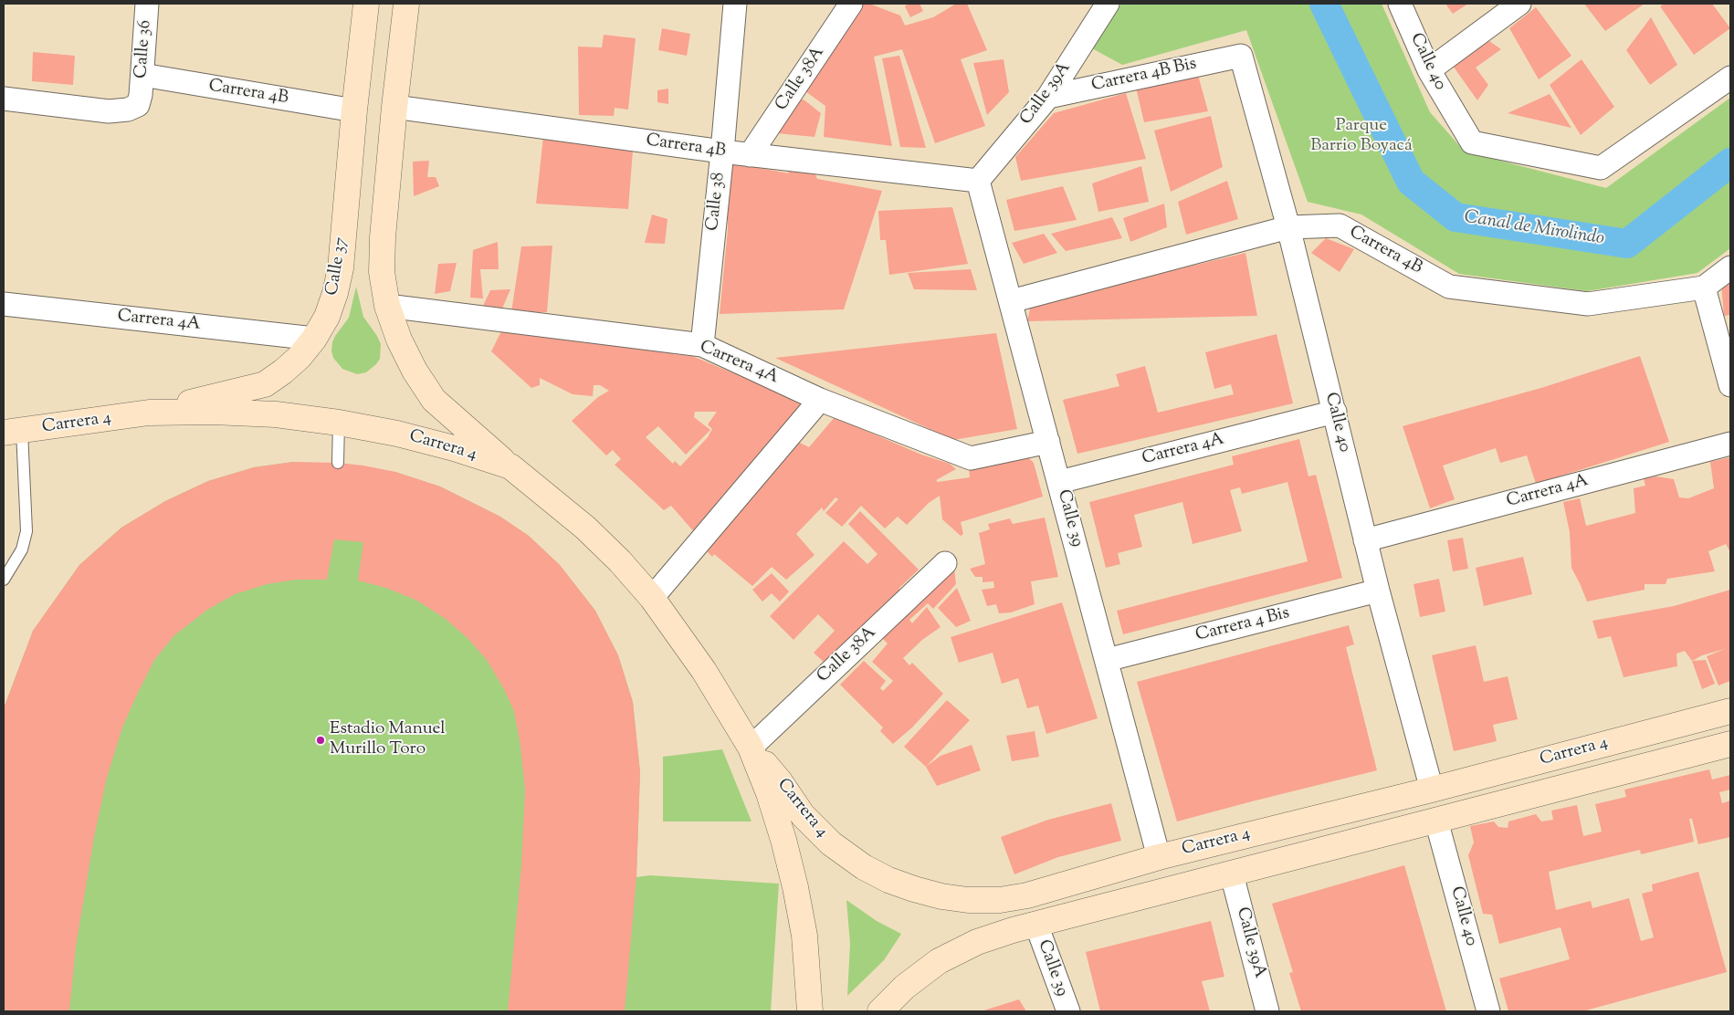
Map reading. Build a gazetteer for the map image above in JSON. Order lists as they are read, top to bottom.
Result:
{
  "streets": {
    "main road": ["Calle 37", "Carrera 4"],
    "street": [
      "Calle 36",
      "Calle 40",
      "Carrera 4B Bis",
      "Calle 38A",
      "Carrera 4B",
      "Calle 39A",
      "Calle 38",
      "Carrera 4A",
      "Calle 39",
      "Carrera 4 Bis"
    ]
  },
  "crossings": [
    ["Calle 36", "Carrera 4B"],
    ["Calle 40", "Carrera 4B Bis"],
    ["Calle 40", "Carrera 4B"],
    ["Calle 40", "Carrera 4A"],
    ["Calle 40", "Carrera 4"],
    ["Calle 40", "Carrera 4 Bis"],
    ["Carrera 4B Bis", "Calle 39A"],
    ["Calle 38A", "Carrera 4B"],
    ["Calle 38A", "Carrera 4"],
    ["Carrera 4B", "Calle 39A"],
    ["Carrera 4B", "Calle 38"],
    ["Carrera 4B", "Calle 37"],
    ["Carrera 4B", "Calle 39"],
    ["Calle 39A", "Carrera 4"],
    ["Calle 39A", "Calle 39"],
    ["Calle 38", "Carrera 4A"],
    ["Calle 37", "Carrera 4A"],
    ["Calle 37", "Carrera 4"],
    ["Carrera 4A", "Calle 39"],
    ["Carrera 4", "Calle 39"],
    ["Calle 39", "Carrera 4 Bis"]
  ],
  "water": ["Canal de Mirolindo"],
  "parks": ["Parque Barrio Boyacá"],
  "places": ["Estadio Manuel Murillo Toro"]
}
